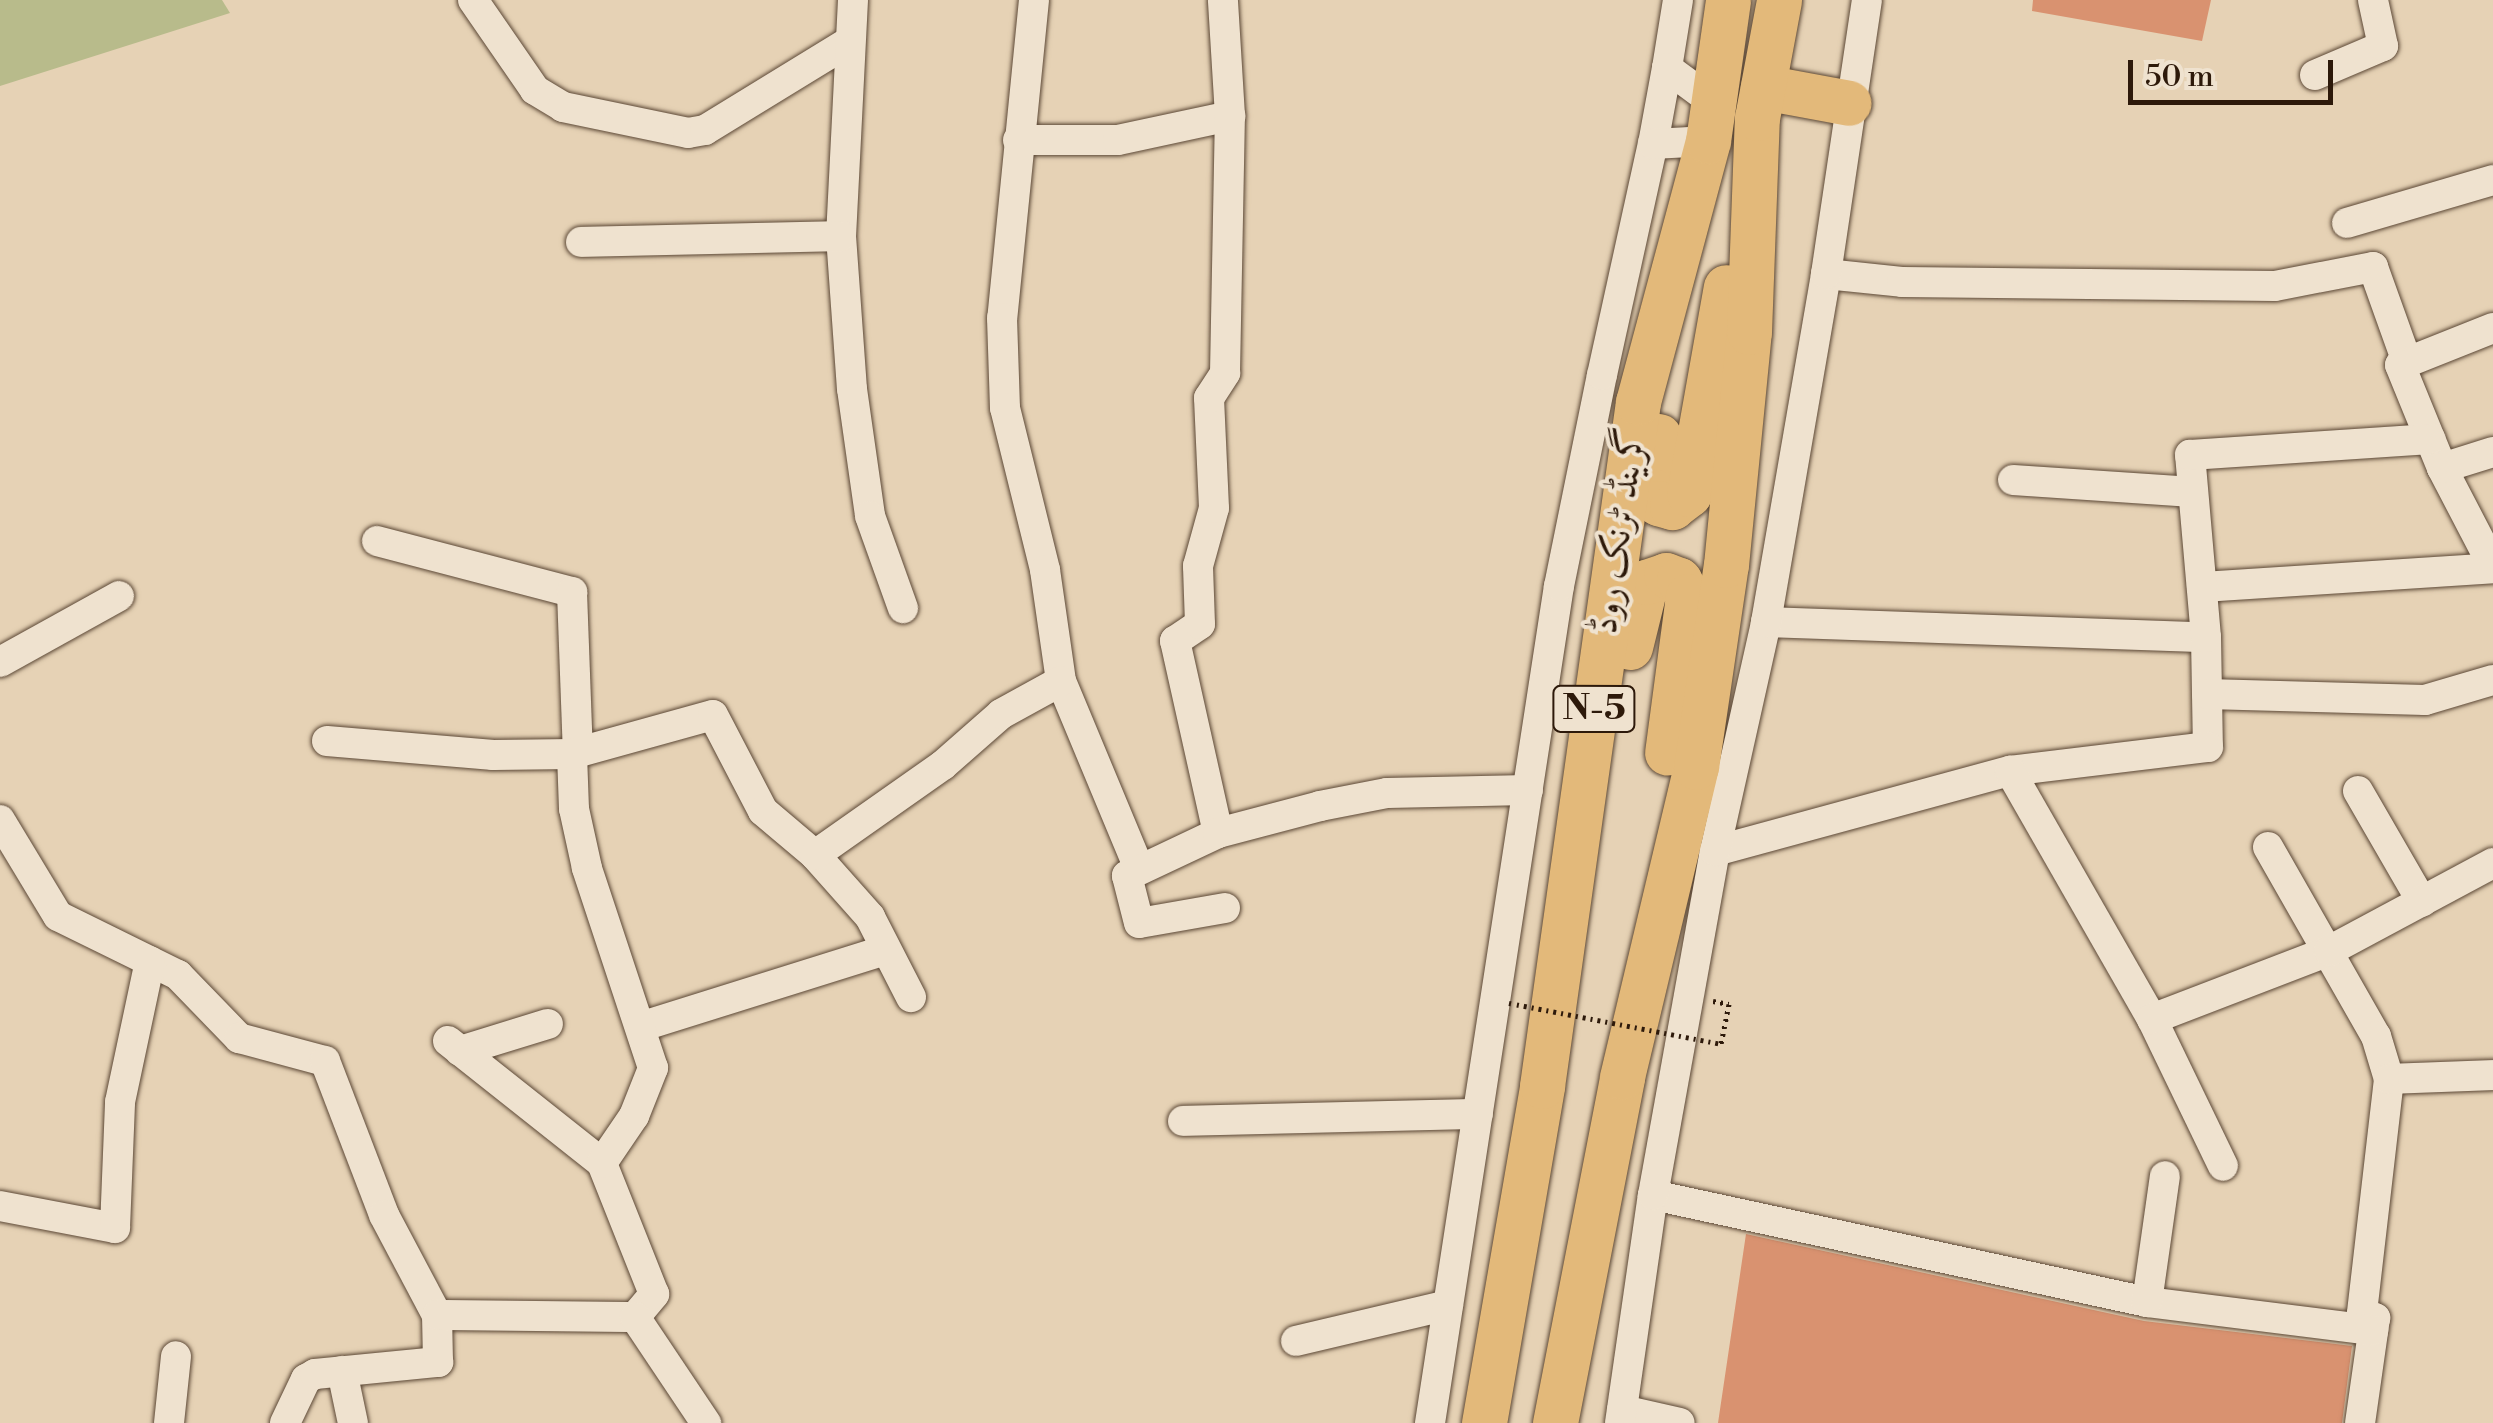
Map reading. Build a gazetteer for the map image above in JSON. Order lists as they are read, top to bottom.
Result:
{
  "streets": {
    "highway": ["گرینڈ ٹرنک روڈ", "N-5"]
  },
  "scale_bar": "50 m"
}
